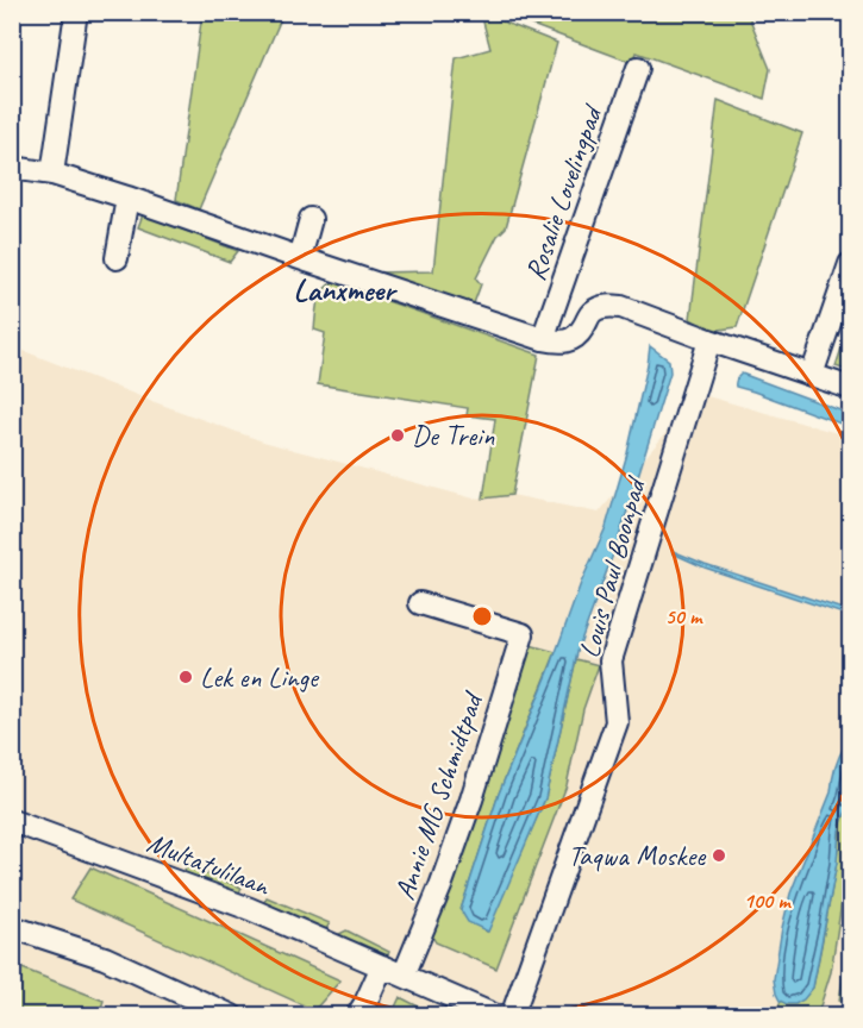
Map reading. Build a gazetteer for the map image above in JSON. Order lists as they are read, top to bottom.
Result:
{
  "streets": {
    "street": [
      "Rosalie Lovelingpad",
      "Louis Paul Boonpad",
      "Annie MG Schmidtpad",
      "Multatulilaan"
    ]
  },
  "crossings": [
    ["Annie MG Schmidtpad", "Multatulilaan"]
  ],
  "districts": ["Lanxmeer"],
  "places": ["De Trein", "Lek en Linge", "Taqwa Moskee"],
  "rings": ["50 m", "100 m"]
}
